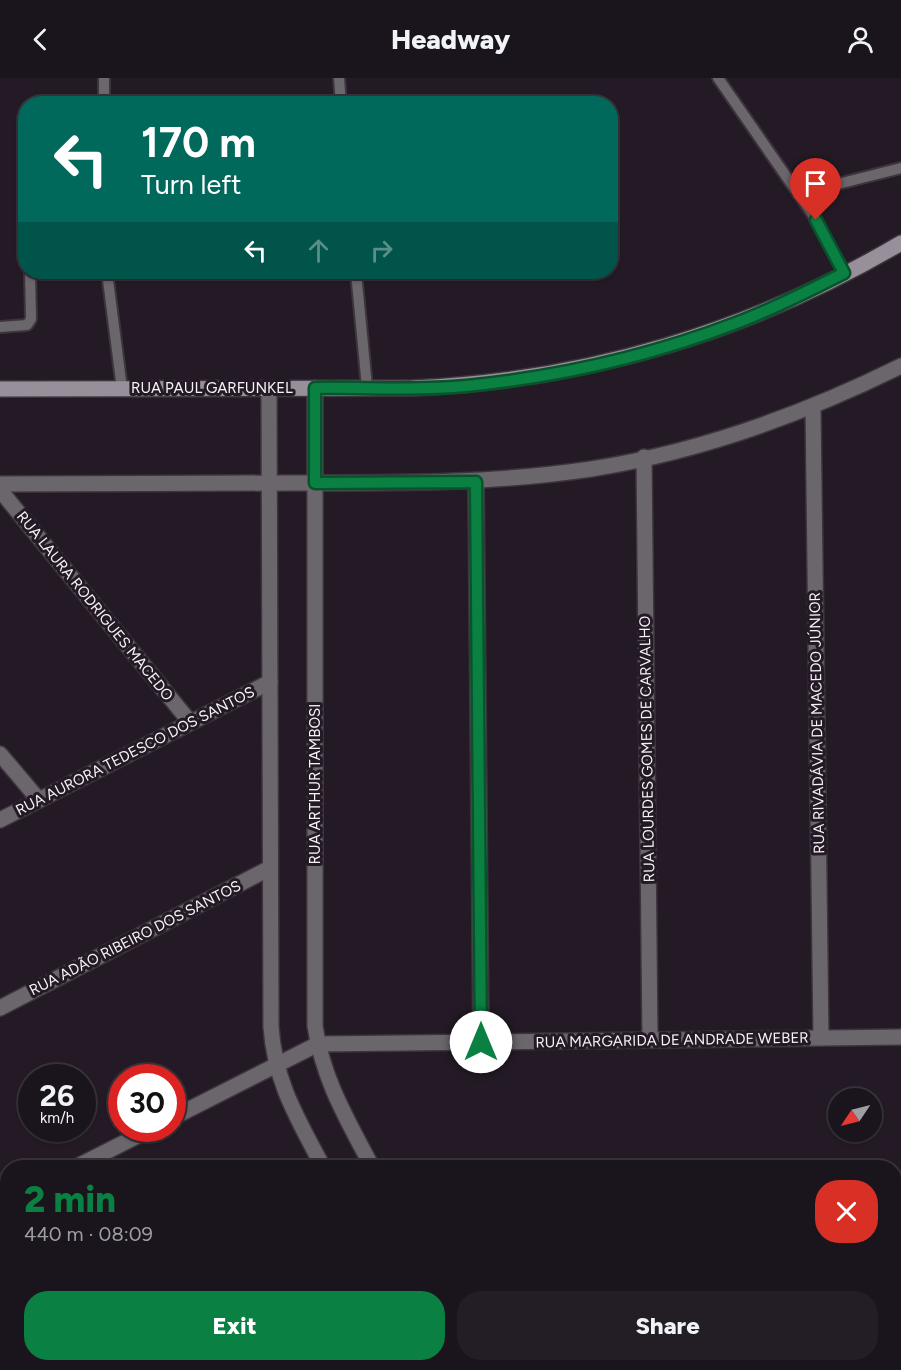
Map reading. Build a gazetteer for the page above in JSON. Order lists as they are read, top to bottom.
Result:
{
  "streets": {
    "main road": ["RUA PAUL GARFUNKEL"],
    "street": [
      "RUA LAURA RODRIGUES MACEDO",
      "RUA RIVADÁVIA DE MACEDO JÚNIOR",
      "RUA LOURDES GOMES DE CARVALHO",
      "RUA AURORA TEDESCO DOS SANTOS",
      "RUA ARTHUR TAMBOSI",
      "RUA ADÃO RIBEIRO DOS SANTOS",
      "RUA MARGARIDA DE ANDRADE WEBER"
    ]
  },
  "crossings": [
    ["RUA PAUL GARFUNKEL", "RUA ARTHUR TAMBOSI"],
    ["RUA LAURA RODRIGUES MACEDO", "RUA AURORA TEDESCO DOS SANTOS"],
    ["RUA RIVADÁVIA DE MACEDO JÚNIOR", "RUA MARGARIDA DE ANDRADE WEBER"],
    ["RUA LOURDES GOMES DE CARVALHO", "RUA MARGARIDA DE ANDRADE WEBER"],
    ["RUA ARTHUR TAMBOSI", "RUA MARGARIDA DE ANDRADE WEBER"]
  ],
  "north": "bottom left",
  "page": {
    "header": "Headway",
    "turn": ["170 m", "Turn left"],
    "speed": "26 km/h",
    "limit": "30",
    "heading": ["2 min", "440 m · 08:09"],
    "buttons": ["Exit", "Share"]
  }
}
